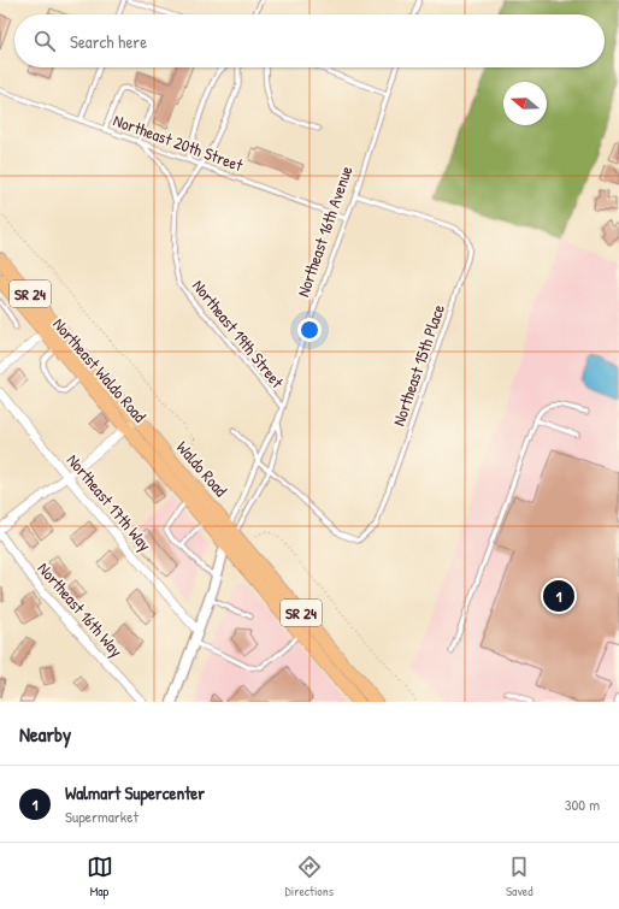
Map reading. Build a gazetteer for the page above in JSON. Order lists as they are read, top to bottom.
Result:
{
  "streets": {
    "highway": ["SR 24", "Northeast Waldo Road", "Waldo Road"],
    "street": ["Northeast 17th Way", "Northeast 16th Way"],
    "lane": [
      "Northeast 20th Street",
      "Northeast 16th Avenue",
      "Northeast 19th Street",
      "Northeast 15th Place"
    ]
  },
  "crossings": [
    ["Northeast 20th Street", "Northeast 16th Avenue"],
    ["Northeast 20th Street", "Northeast 19th Street"],
    ["Northeast 16th Avenue", "Northeast 19th Street"],
    ["Northeast 16th Avenue", "Northeast 15th Place"],
    ["Northeast 16th Avenue", "Waldo Road"],
    ["Northeast Waldo Road", "Waldo Road"]
  ],
  "north": "left",
  "page": {
    "search": "Search here",
    "pins": "1",
    "heading": "Nearby",
    "list": [
      {
        "mark": "1",
        "name": "Walmart Supercenter",
        "note": "Supermarket",
        "value": "300 m"
      }
    ],
    "nav": ["Map", "Directions", "Saved"]
  }
}
